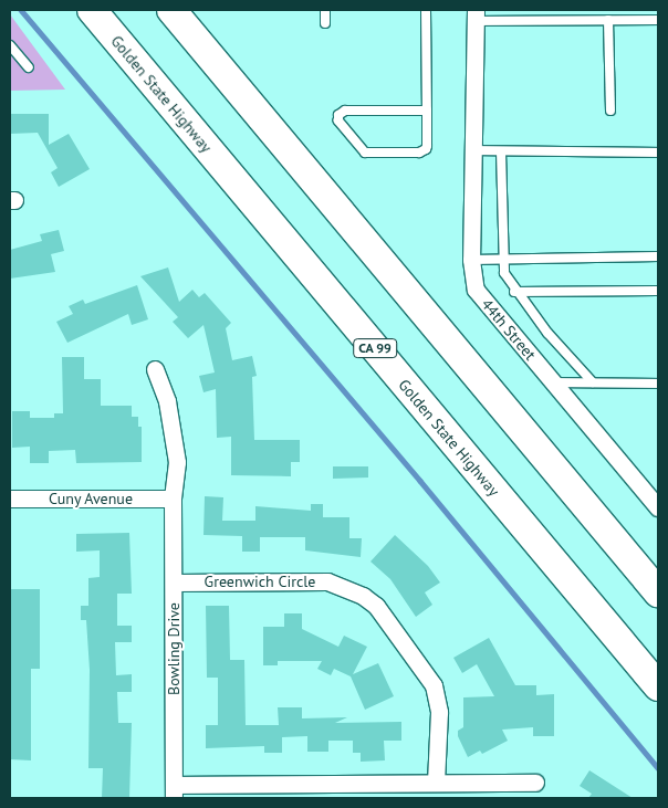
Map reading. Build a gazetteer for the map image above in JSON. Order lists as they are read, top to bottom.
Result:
{
  "streets": {
    "highway": ["Golden State Highway", "CA 99"],
    "street": [
      "44th Street",
      "Cuny Avenue",
      "Greenwich Circle",
      "Bowling Drive"
    ]
  },
  "crossings": [
    ["Cuny Avenue", "Bowling Drive"],
    ["Greenwich Circle", "Bowling Drive"]
  ]
}
